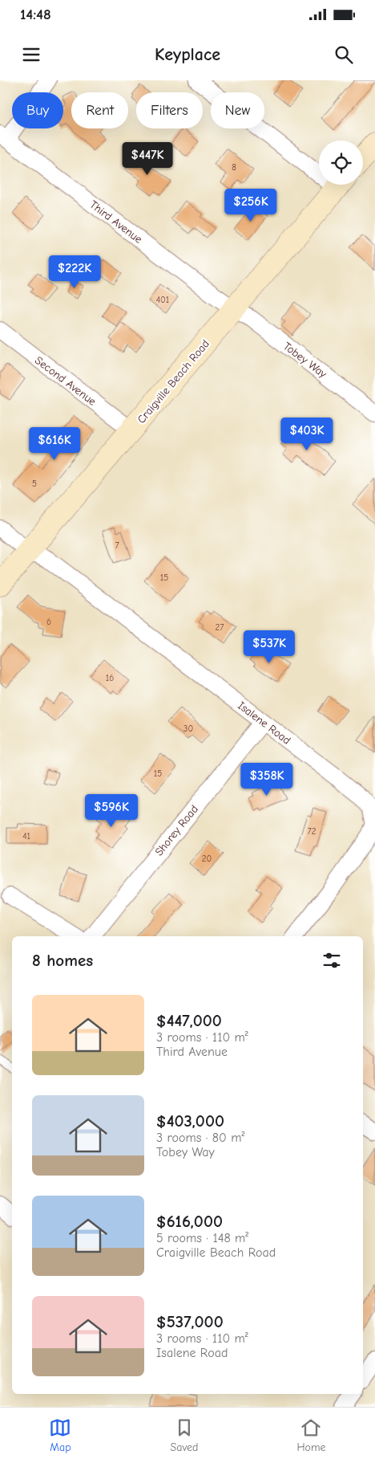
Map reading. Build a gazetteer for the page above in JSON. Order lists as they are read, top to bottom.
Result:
{
  "streets": {
    "main road": ["Craigville Beach Road"],
    "street": [
      "Third Avenue",
      "Tobey Way",
      "Second Avenue",
      "Isalene Road",
      "Shorey Road"
    ]
  },
  "crossings": [
    ["Third Avenue", "Tobey Way"],
    ["Third Avenue", "Craigville Beach Road"],
    ["Tobey Way", "Craigville Beach Road"],
    ["Second Avenue", "Craigville Beach Road"],
    ["Craigville Beach Road", "Isalene Road"],
    ["Isalene Road", "Shorey Road"]
  ],
  "house_numbers": [
    "8",
    "401",
    "5",
    "7",
    "15",
    "6",
    "27",
    "16",
    "30",
    "15",
    "72",
    "41",
    "20"
  ],
  "page": {
    "status": "14:48",
    "header": "Keyplace",
    "chip": [
      "Buy",
      "Rent",
      "Filters",
      "New"
    ],
    "price": [
      "$447K",
      "$256K",
      "$222K",
      "$403K",
      "$616K",
      "$537K",
      "$358K",
      "$596K"
    ],
    "heading": "8 homes",
    "list": [
      {
        "name": "$447,000",
        "note": "3 rooms · 110 m² · Third Avenue"
      },
      {
        "name": "$403,000",
        "note": "3 rooms · 80 m² · Tobey Way"
      },
      {
        "name": "$616,000",
        "note": "5 rooms · 148 m² · Craigville Beach Road"
      },
      {
        "name": "$537,000",
        "note": "3 rooms · 110 m² · Isalene Road"
      }
    ],
    "tabs": ["Map", "Saved", "Home"]
  }
}
